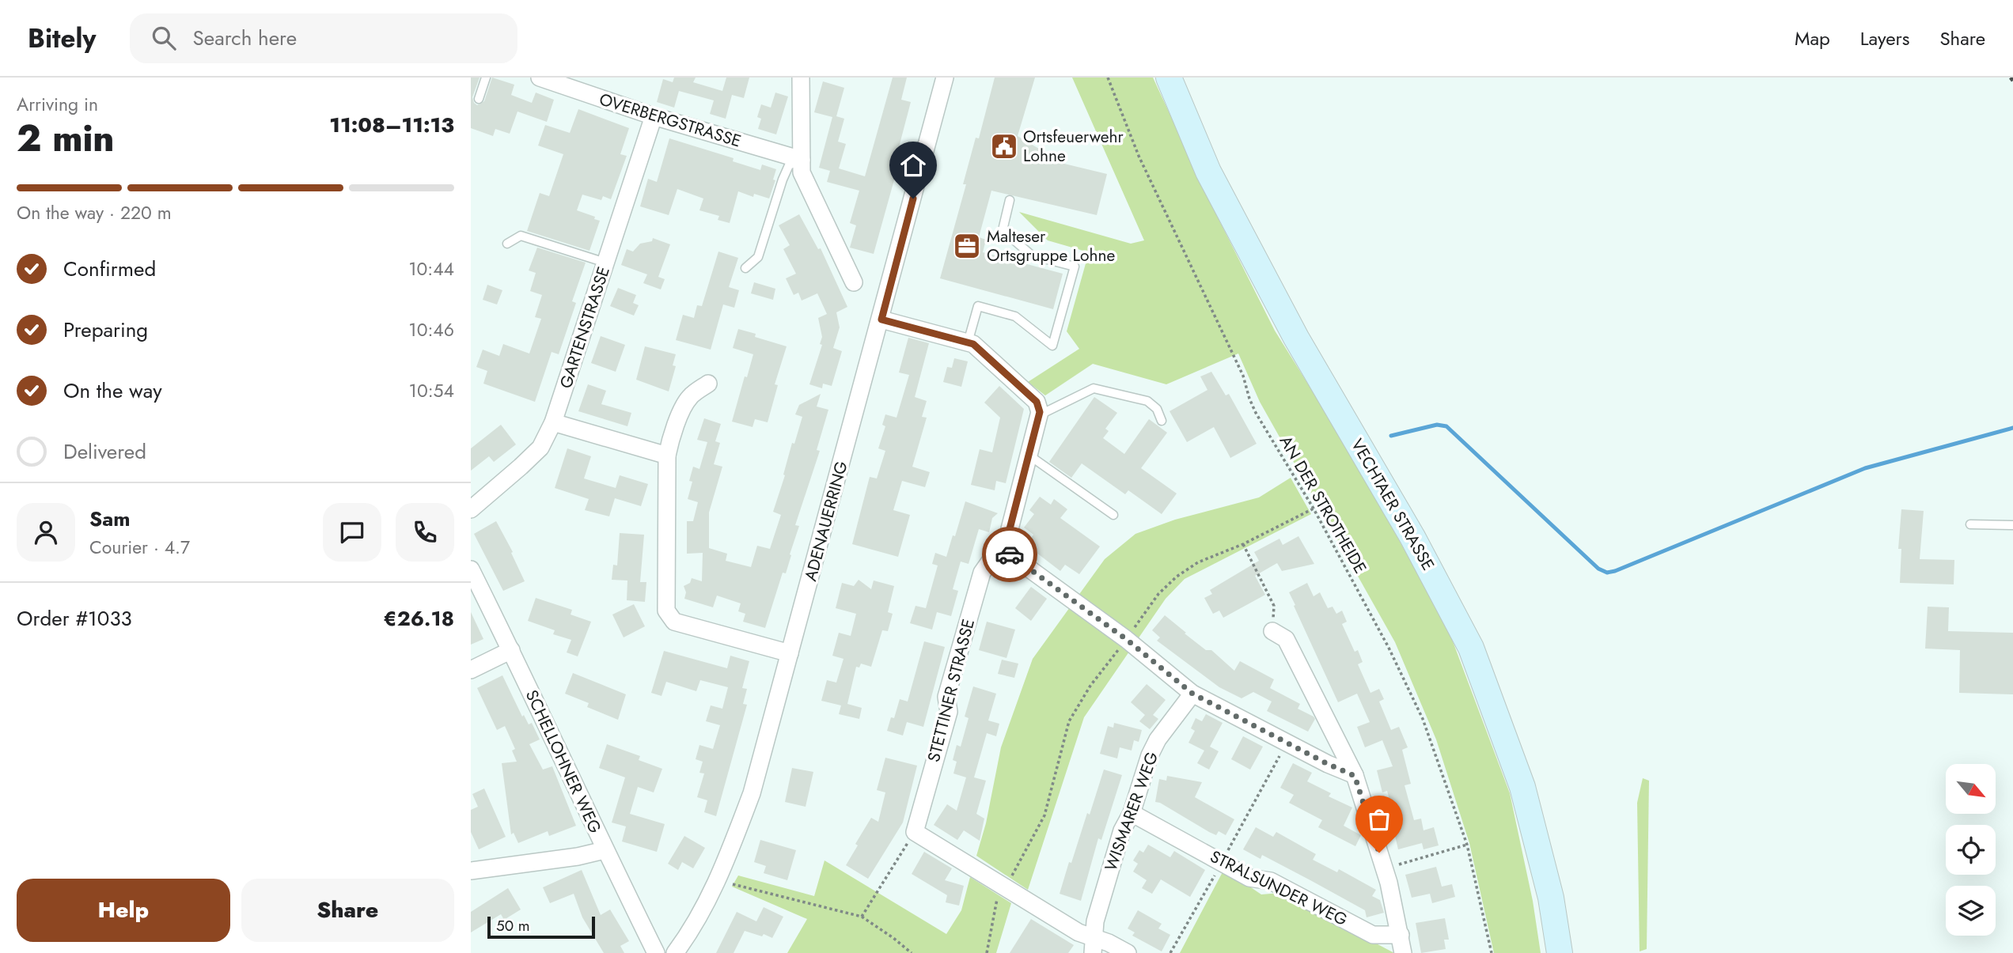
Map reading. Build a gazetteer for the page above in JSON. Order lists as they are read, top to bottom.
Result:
{
  "streets": {
    "main road": ["VECHTAER STRASSE"],
    "street": [
      "OVERBERGSTRASSE",
      "GARTENSTRASSE",
      "ADENAUERRING",
      "STETTINER STRASSE",
      "SCHELLOHNER WEG",
      "WISMARER WEG",
      "STRALSUNDER WEG"
    ],
    "path": ["AN DER STROTHEIDE"]
  },
  "crossings": [
    ["OVERBERGSTRASSE", "GARTENSTRASSE"],
    ["WISMARER WEG", "STRALSUNDER WEG"]
  ],
  "places": {
    "public building": ["Ortsfeuerwehr Lohne"],
    "office": ["Malteser Ortsgruppe Lohne"]
  },
  "scale_bar": "50 m",
  "north": "bottom right",
  "page": {
    "header": "Bitely",
    "search": "Search here",
    "nav": ["Map", "Layers", "Share"],
    "heading": ["2 min", "Arriving in", "11:08–11:13"],
    "panel": [
      "Sam",
      "Courier · 4.7",
      "Order #1033",
      "€26.18"
    ],
    "bar": "On the way · 220 m",
    "list": [
      ["Confirmed", "10:44"],
      ["Preparing", "10:46"],
      ["On the way", "10:54"],
      "Delivered"
    ],
    "buttons": ["Help", "Share"],
    "scale": "50 m"
  }
}
